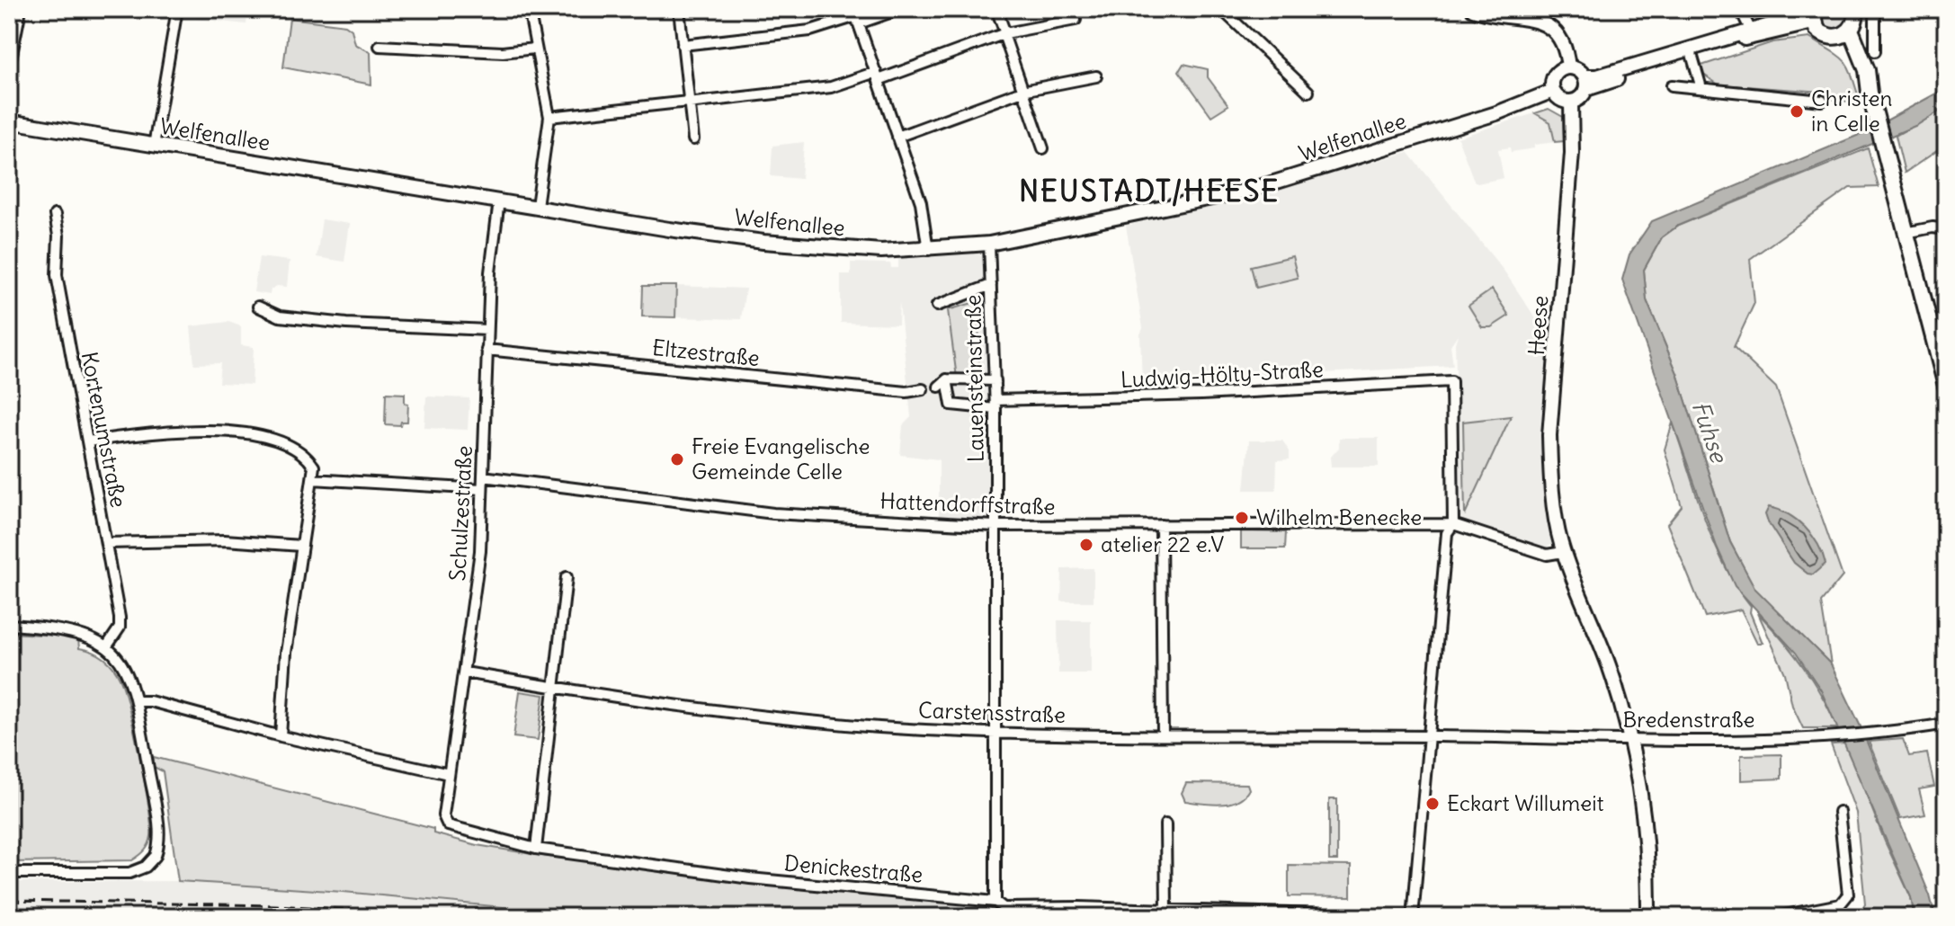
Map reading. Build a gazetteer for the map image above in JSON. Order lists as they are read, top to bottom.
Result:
{
  "streets": {
    "street": [
      "Welfenallee",
      "Heese",
      "Eltzestraße",
      "Ludwig-Hölty-Straße",
      "Lauensteinstraße",
      "Kortenumstraße",
      "Hattendorffstraße",
      "Schulzestraße",
      "Carstensstraße",
      "Bredenstraße",
      "Denickestraße"
    ]
  },
  "crossings": [
    ["Welfenallee", "Heese"],
    ["Welfenallee", "Lauensteinstraße"],
    ["Welfenallee", "Schulzestraße"],
    ["Heese", "Bredenstraße"],
    ["Eltzestraße", "Schulzestraße"],
    ["Ludwig-Hölty-Straße", "Lauensteinstraße"],
    ["Ludwig-Hölty-Straße", "Hattendorffstraße"],
    ["Lauensteinstraße", "Hattendorffstraße"],
    ["Lauensteinstraße", "Carstensstraße"],
    ["Lauensteinstraße", "Denickestraße"],
    ["Hattendorffstraße", "Schulzestraße"],
    ["Schulzestraße", "Carstensstraße"],
    ["Schulzestraße", "Denickestraße"],
    ["Carstensstraße", "Bredenstraße"]
  ],
  "districts": ["NEUSTADT/HEESE"],
  "water": ["Fuhse"],
  "places": [
    "Christen in Celle",
    "Freie Evangelische Gemeinde Celle",
    "Wilhelm Benecke",
    "atelier 22 e.V",
    "Eckart Willumeit"
  ]
}
